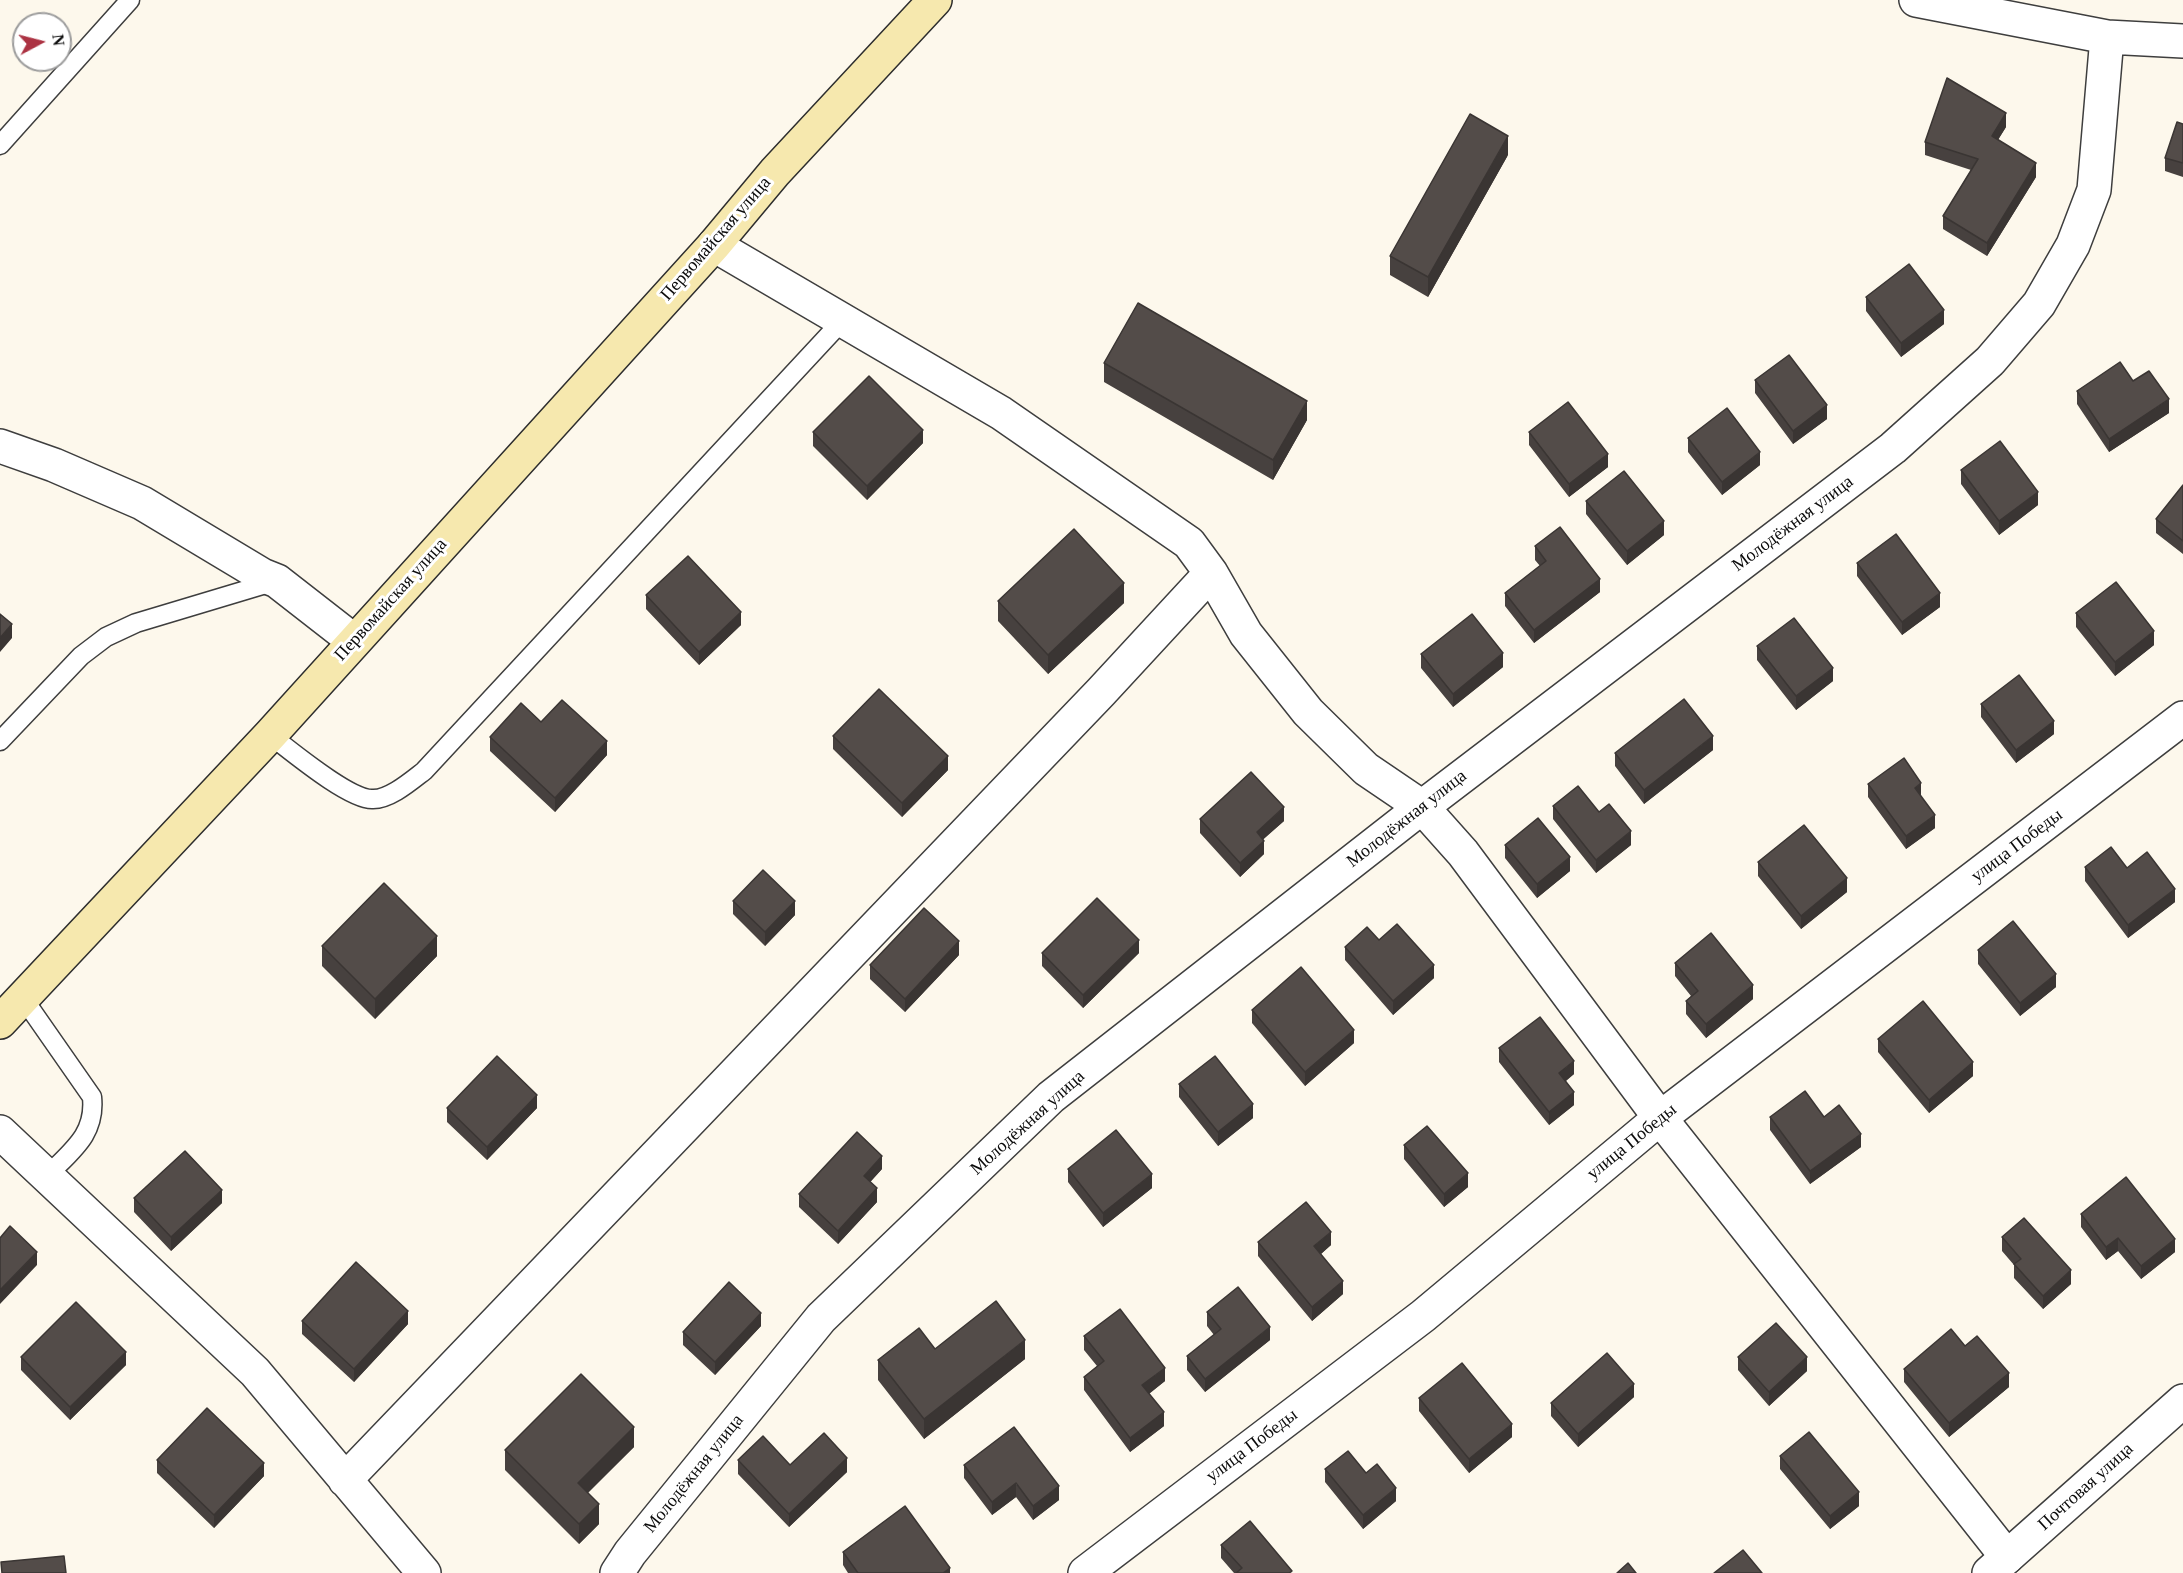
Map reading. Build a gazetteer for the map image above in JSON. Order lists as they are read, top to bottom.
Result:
{
  "streets": {
    "main road": ["Первомайская улица"],
    "street": ["Молодёжная улица", "улица Победы", "Почтовая улица"]
  },
  "north": "right"
}
